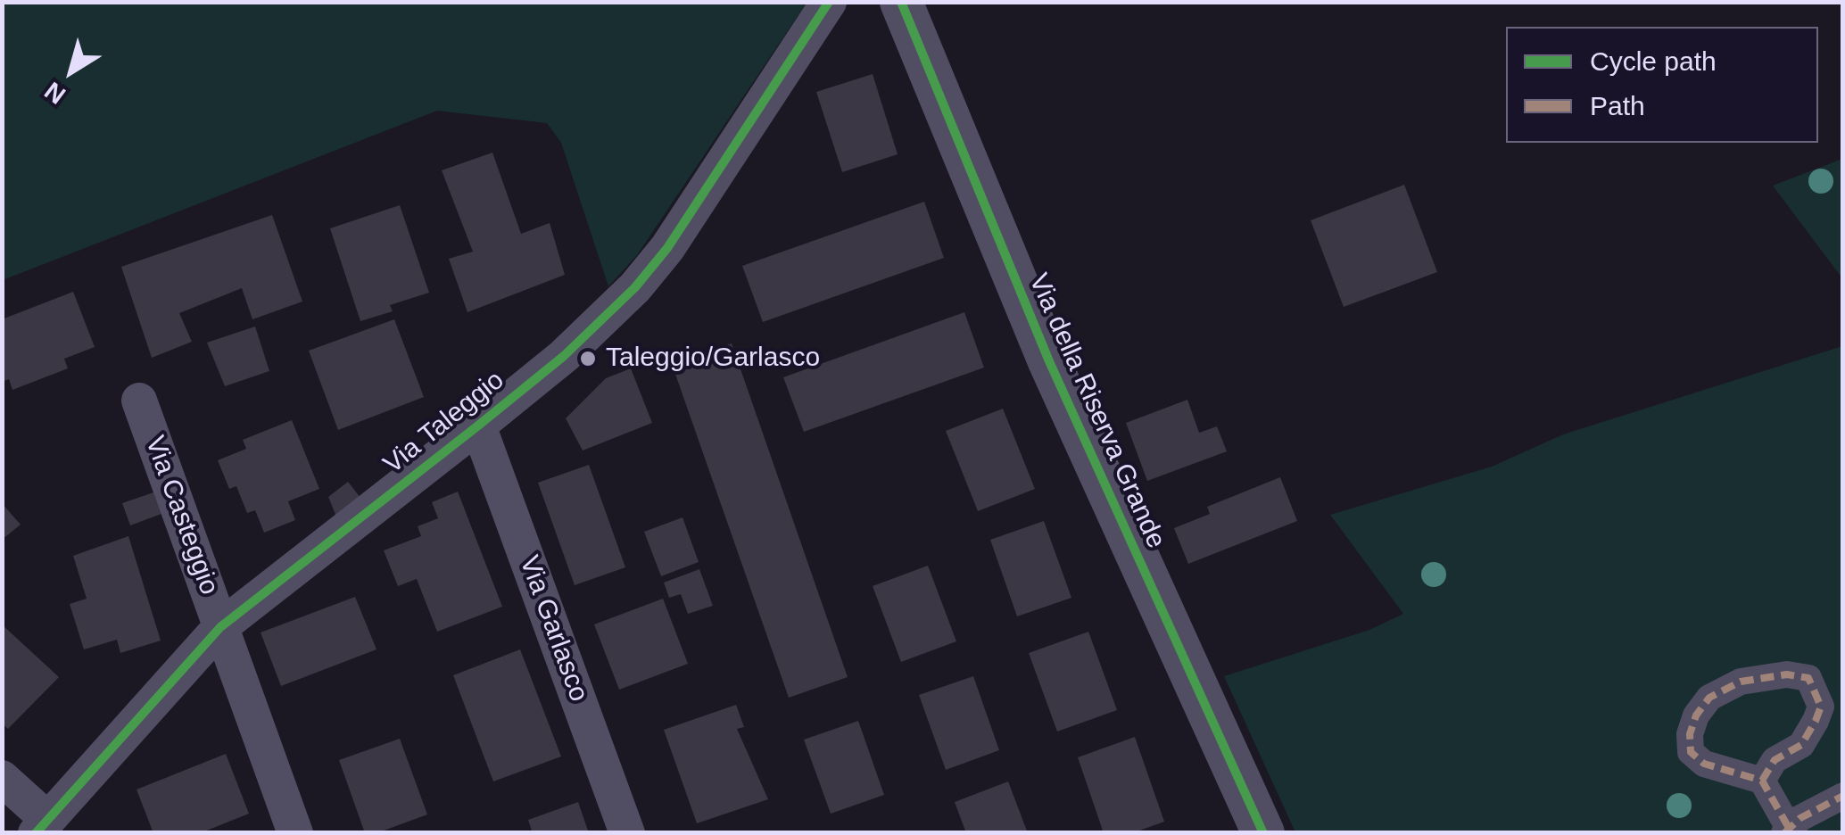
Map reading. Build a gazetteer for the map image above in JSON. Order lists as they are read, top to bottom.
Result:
{
  "streets": {
    "street": [
      "Via della Riserva Grande",
      "Via Taleggio",
      "Via Casteggio",
      "Via Garlasco"
    ]
  },
  "crossings": [
    ["Via Taleggio", "Via Casteggio"],
    ["Via Taleggio", "Via Garlasco"]
  ],
  "places": ["Taleggio/Garlasco"],
  "legend": ["Cycle path", "Path"],
  "north": "bottom left"
}
